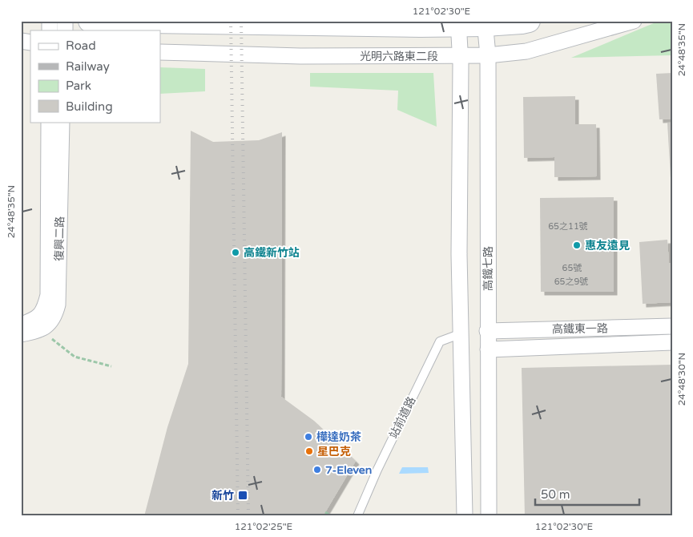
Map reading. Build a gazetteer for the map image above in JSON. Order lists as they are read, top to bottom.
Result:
{
  "streets": {
    "street": [
      "光明六路東二段",
      "復興二路",
      "高鐵七路",
      "高鐵東一路"
    ],
    "lane": ["站前道路"]
  },
  "crossings": [
    ["光明六路東二段", "高鐵七路"],
    ["高鐵七路", "高鐵東一路"]
  ],
  "places": {
    "other": [
      "惠友遠見",
      "高鐵新竹站",
      "樺達奶茶",
      "星巴克",
      "7-Eleven"
    ],
    "transit": ["新竹"]
  },
  "house_numbers": ["65之11號", "65號", "65之9號"],
  "legend": [
    "Road",
    "Railway",
    "Park",
    "Building"
  ],
  "scale_bar": "50 m",
  "coordinates": [
    "121°02'30\"E",
    "24°48'35\"N",
    "24°48'30\"N",
    "121°02'25\"E"
  ]
}
